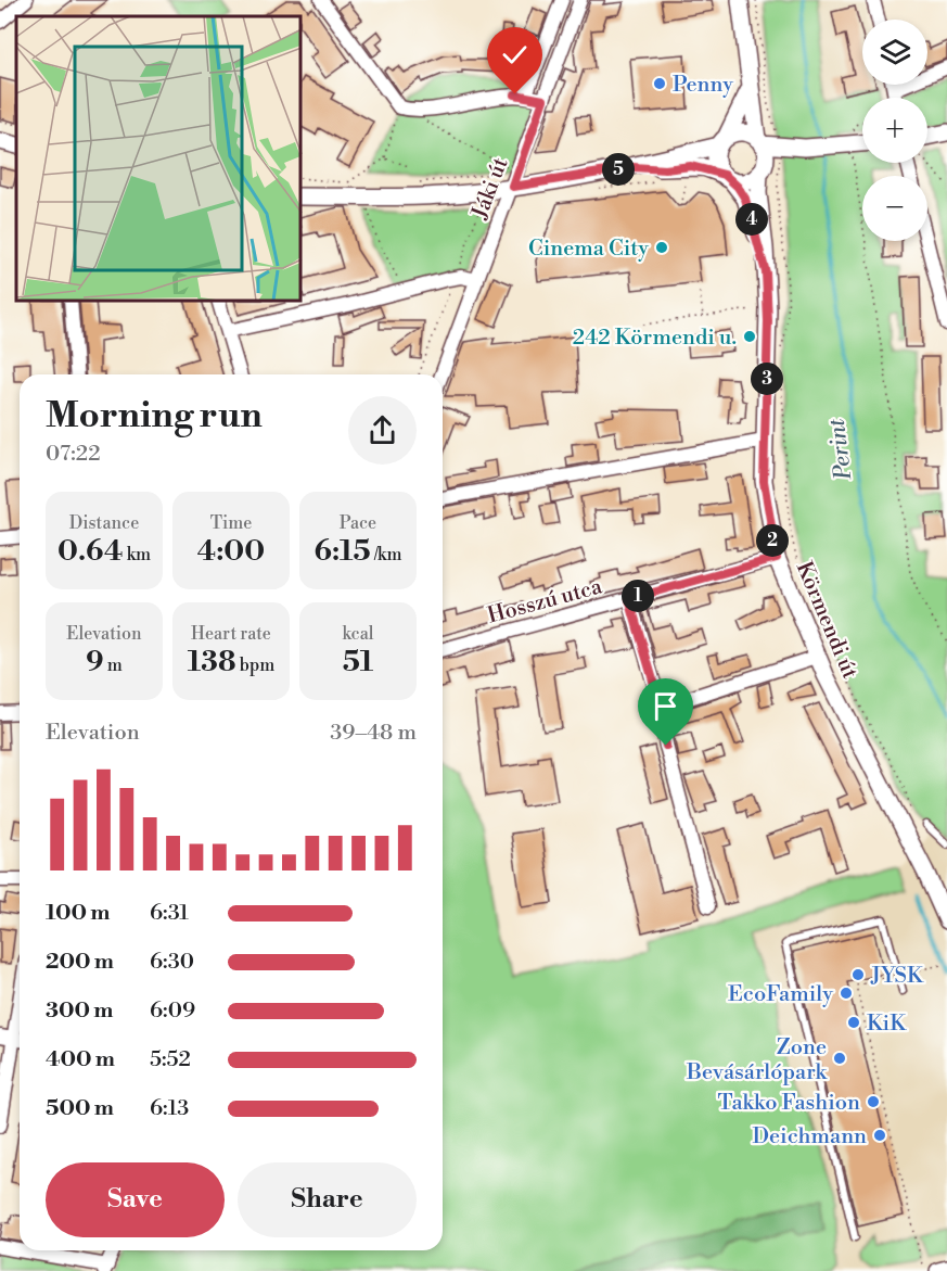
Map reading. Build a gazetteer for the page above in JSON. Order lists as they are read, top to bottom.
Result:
{
  "streets": {
    "street": ["Jáki út", "Hosszú utca", "Körmendi út"]
  },
  "crossings": [
    ["Hosszú utca", "Körmendi út"]
  ],
  "water": ["Perint"],
  "places": [
    "Penny",
    "Cinema City",
    "242 Körmendi u.",
    "JYSK",
    "EcoFamily",
    "KiK",
    "Zone Bevásárlópark",
    "Takko Fashion",
    "Deichmann"
  ],
  "page": {
    "map_buttons": ["+", "−"],
    "pins": [
      "5",
      "4",
      "3",
      "2",
      "1"
    ],
    "heading": ["Morning run", "07:22"],
    "stats": [
      ["Distance", "0.64 km"],
      ["Time", "4:00"],
      ["Pace", "6:15 /km"],
      ["Elevation", "9 m"],
      ["Heart rate", "138 bpm"],
      ["kcal", "51"]
    ],
    "chart": ["Elevation", "39–48 m"],
    "list": [
      {
        "name": "100 m",
        "note": "6:31"
      },
      {
        "name": "200 m",
        "note": "6:30"
      },
      {
        "name": "300 m",
        "note": "6:09"
      },
      {
        "name": "400 m",
        "note": "5:52"
      },
      {
        "name": "500 m",
        "note": "6:13"
      }
    ],
    "buttons": ["Save", "Share"]
  }
}
